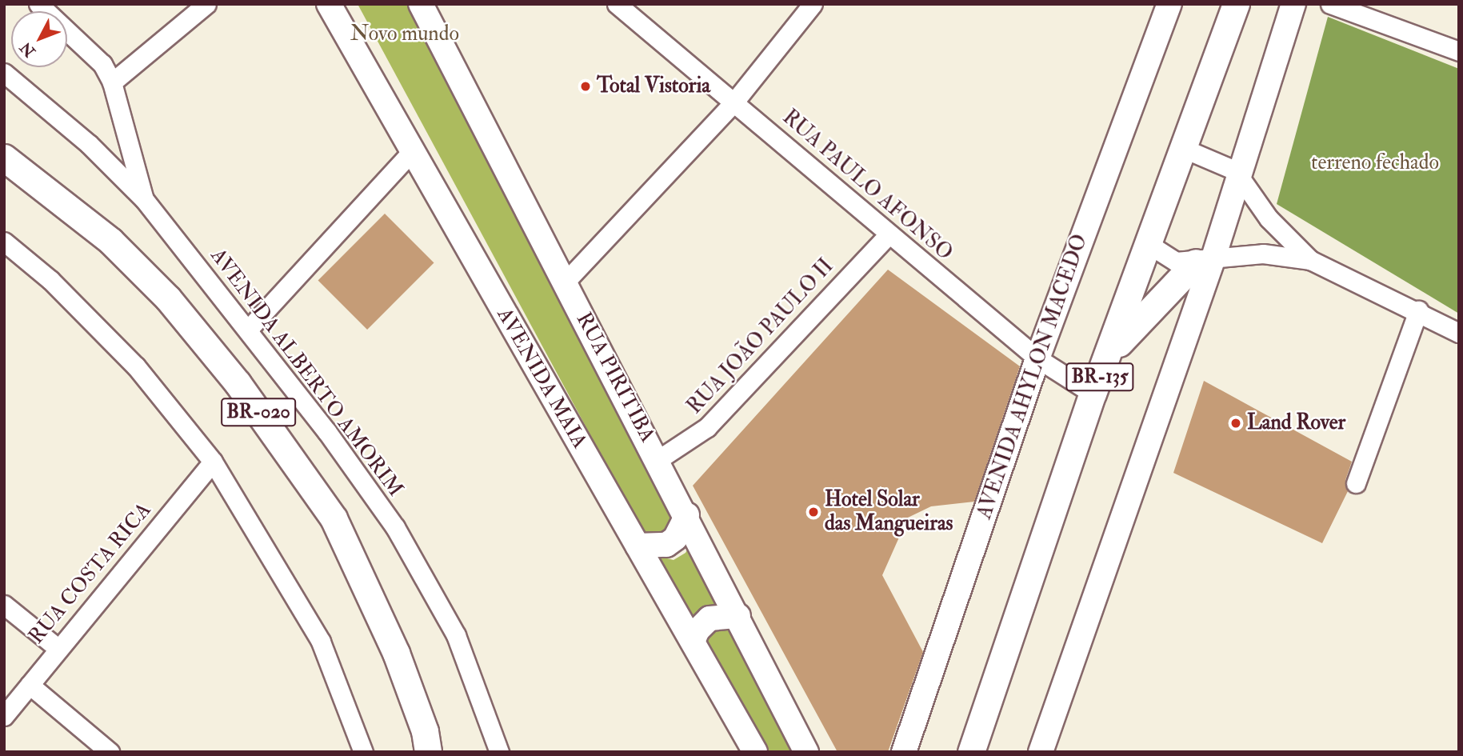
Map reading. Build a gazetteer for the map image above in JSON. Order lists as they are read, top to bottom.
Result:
{
  "streets": {
    "highway": ["BR-135", "BR-020"],
    "main road": ["AVENIDA AHYLON MACEDO", "RUA PIRITIBA", "AVENIDA MAIA"],
    "street": [
      "RUA PAULO AFONSO",
      "RUA JOÃO PAULO II",
      "AVENIDA ALBERTO AMORIM",
      "RUA COSTA RICA"
    ]
  },
  "crossings": [
    ["RUA PAULO AFONSO", "RUA JOÃO PAULO II"],
    ["RUA PAULO AFONSO", "AVENIDA AHYLON MACEDO"],
    ["RUA PAULO AFONSO", "BR-135"],
    ["RUA JOÃO PAULO II", "RUA PIRITIBA"]
  ],
  "parks": ["Novo mundo", "terreno fechado"],
  "places": ["Total Vistoria", "Land Rover", "Hotel Solar das Mangueiras"],
  "north": "bottom left"
}
